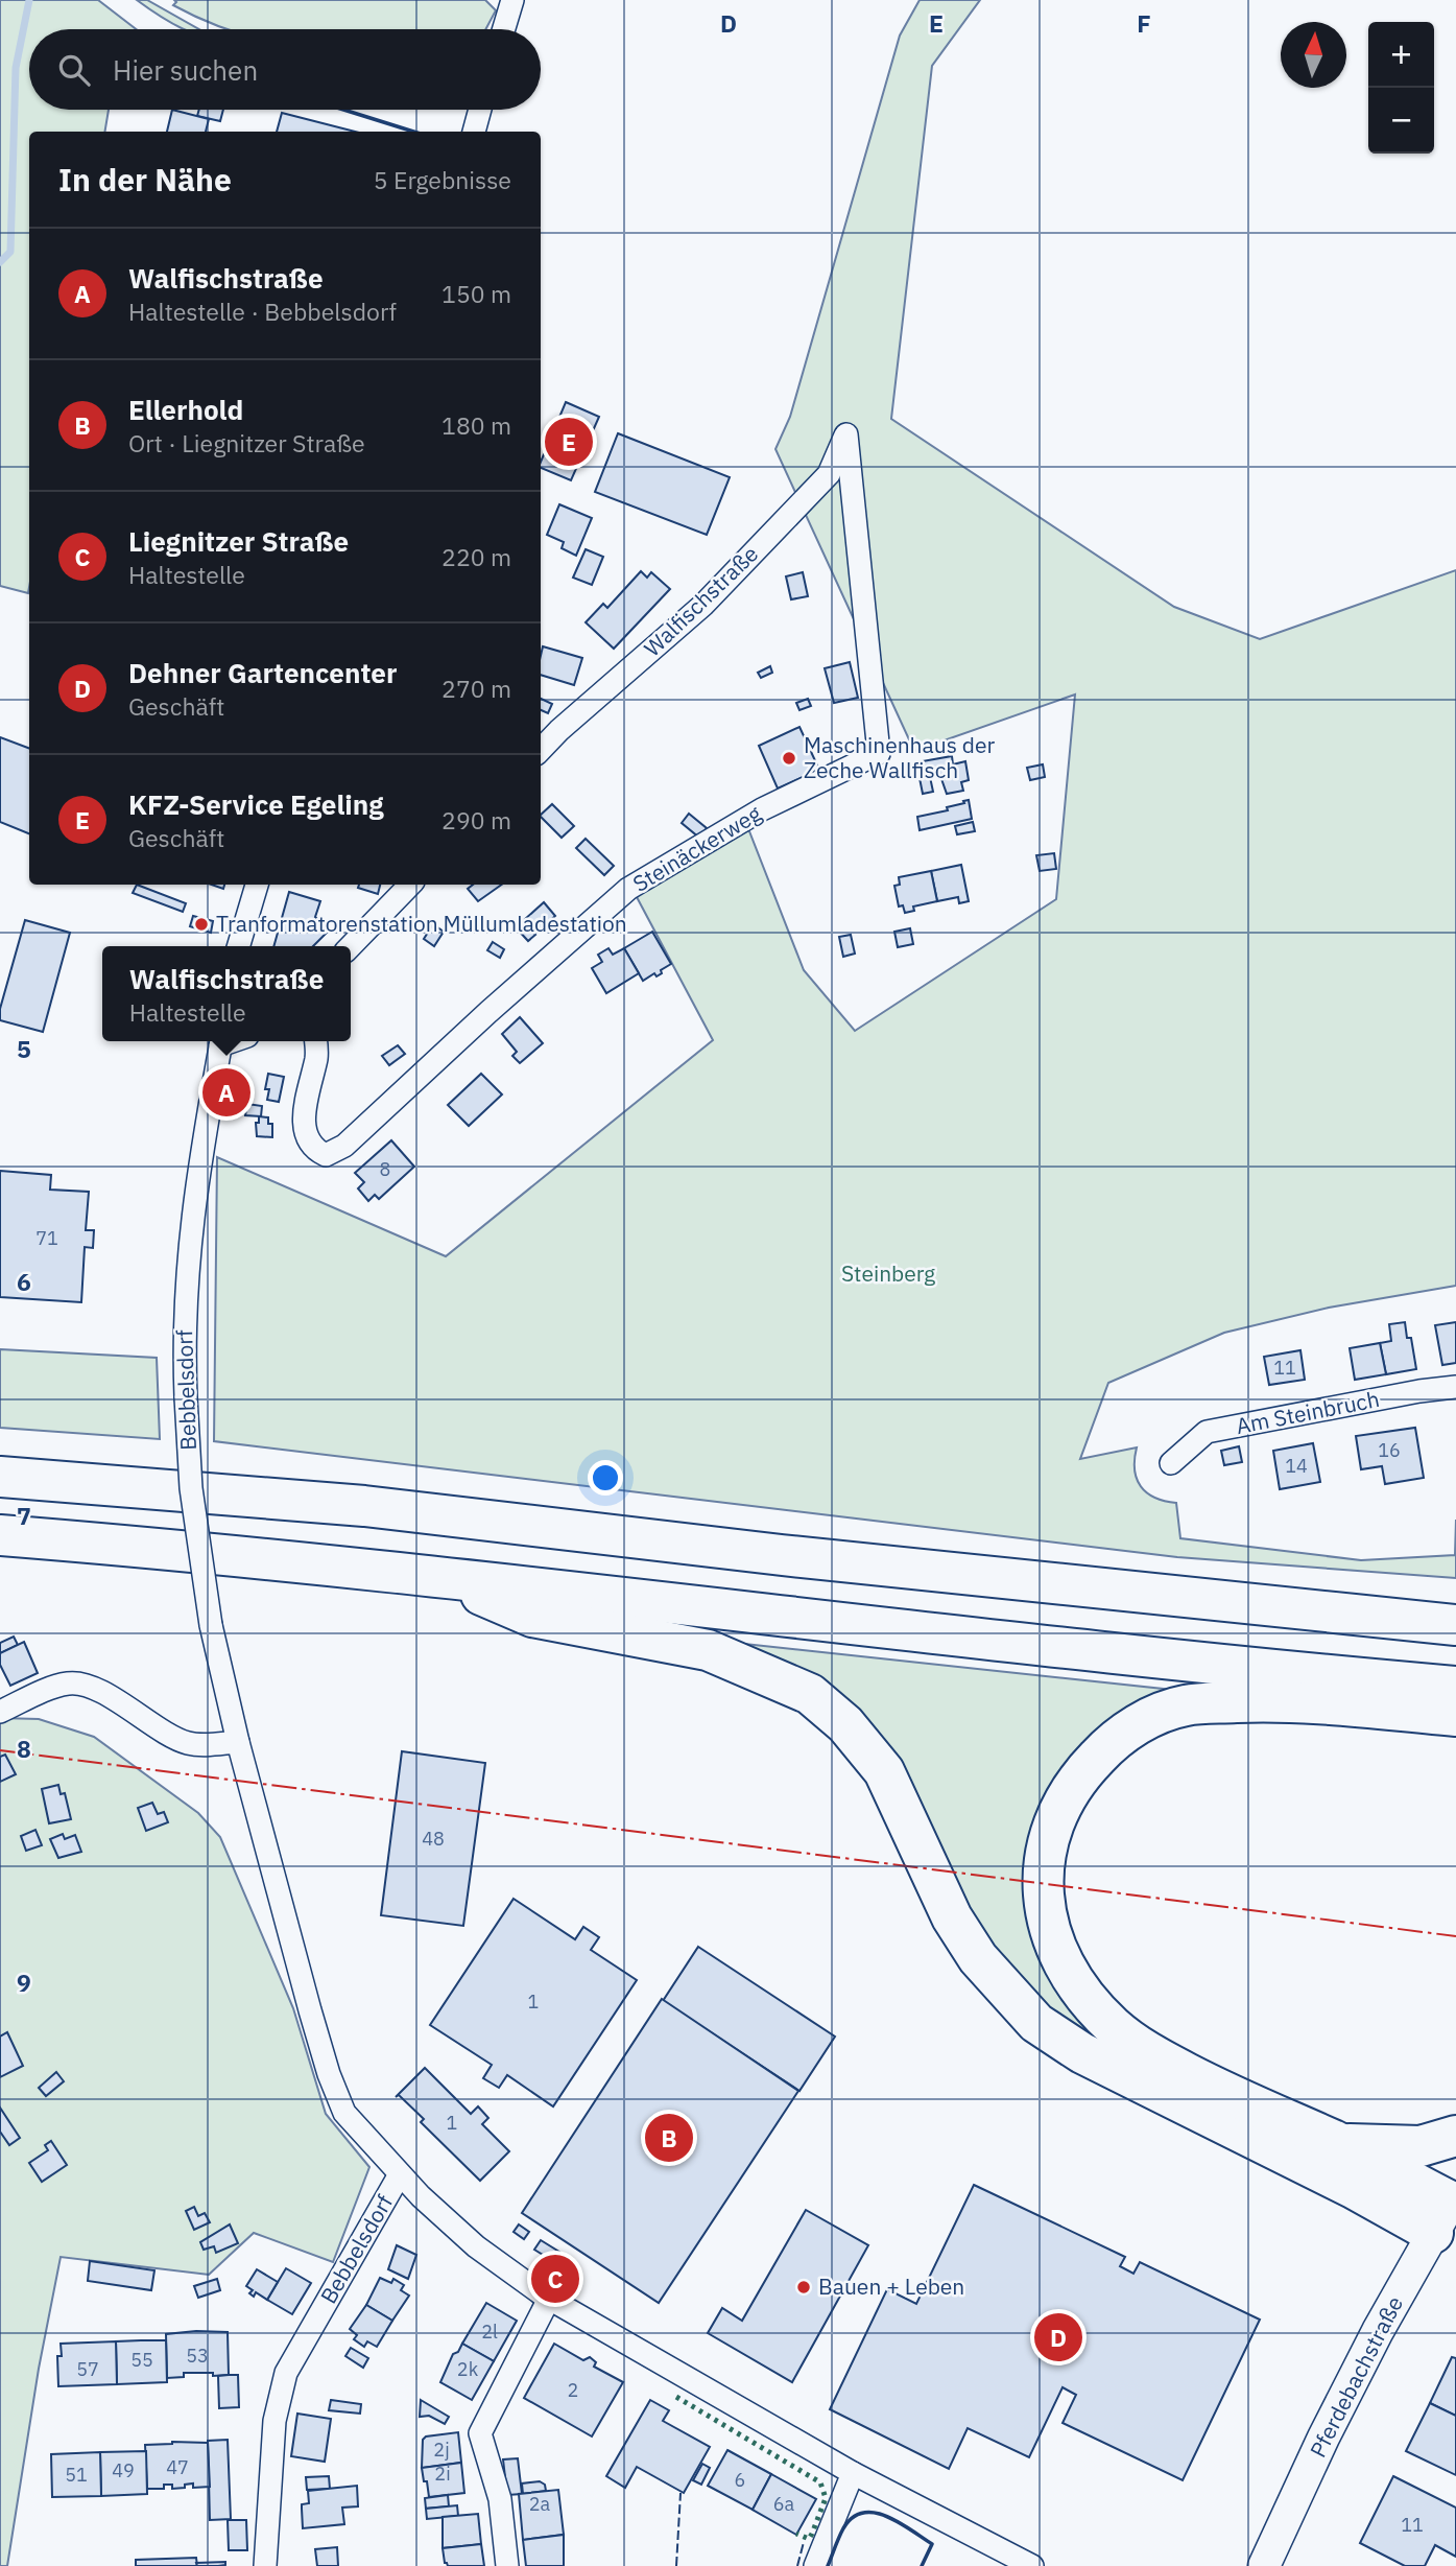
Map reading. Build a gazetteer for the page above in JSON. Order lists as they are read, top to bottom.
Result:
{
  "streets": {
    "main road": ["Pferdebachstraße"],
    "street": [
      "Walfischstraße",
      "Steinäckerweg",
      "Bebbelsdorf",
      "Am Steinbruch"
    ]
  },
  "crossings": [
    ["Walfischstraße", "Steinäckerweg"]
  ],
  "parks": ["Steinberg"],
  "places": ["Maschinenhaus der Zeche Wallfisch", "Tranformatorenstation Müllumladestation", "Bauen + Leben"],
  "house_numbers": [
    "8",
    "71",
    "11",
    "16",
    "14",
    "48",
    "1",
    "1",
    "2l",
    "53",
    "55",
    "57",
    "2k",
    "2",
    "2j",
    "47",
    "49",
    "2i",
    "51",
    "6",
    "2a",
    "6a",
    "11"
  ],
  "north": "top",
  "page": {
    "map_buttons": ["+", "−"],
    "search": "Hier suchen",
    "heading": ["In der Nähe", "5 Ergebnisse"],
    "list": [
      {
        "mark": "A",
        "name": "Walfischstraße",
        "note": "Haltestelle · Bebbelsdorf",
        "value": "150 m"
      },
      {
        "mark": "B",
        "name": "Ellerhold",
        "note": "Ort · Liegnitzer Straße",
        "value": "180 m"
      },
      {
        "mark": "C",
        "name": "Liegnitzer Straße",
        "note": "Haltestelle",
        "value": "220 m"
      },
      {
        "mark": "D",
        "name": "Dehner Gartencenter",
        "note": "Geschäft",
        "value": "270 m"
      },
      {
        "mark": "E",
        "name": "KFZ-Service Egeling",
        "note": "Geschäft",
        "value": "290 m"
      }
    ],
    "pins": [
      "E",
      "A",
      "B",
      "C",
      "D"
    ],
    "popup": ["Walfischstraße", "Haltestelle"]
  },
  "grid": {
    "columns": ["D", "E", "F"],
    "rows": [
      "5",
      "6",
      "7",
      "8",
      "9"
    ]
  }
}
